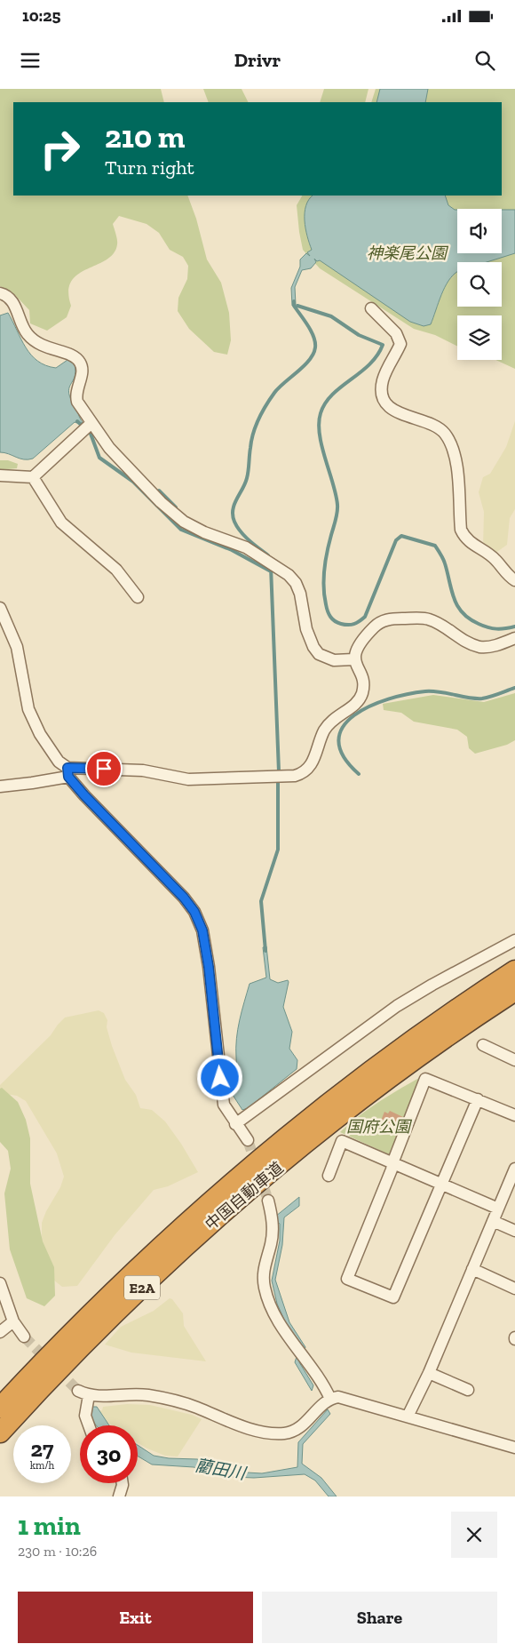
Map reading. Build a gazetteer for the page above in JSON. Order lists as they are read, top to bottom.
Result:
{
  "streets": {
    "highway": ["中国自動車道", "E2A"]
  },
  "water": ["藺田川"],
  "parks": ["神楽尾公園", "国府公園"],
  "page": {
    "status": "10:25",
    "header": "Drivr",
    "turn": ["210 m", "Turn right"],
    "speed": "27 km/h",
    "limit": "30",
    "heading": ["1 min", "230 m · 10:26"],
    "buttons": ["Exit", "Share"]
  }
}
